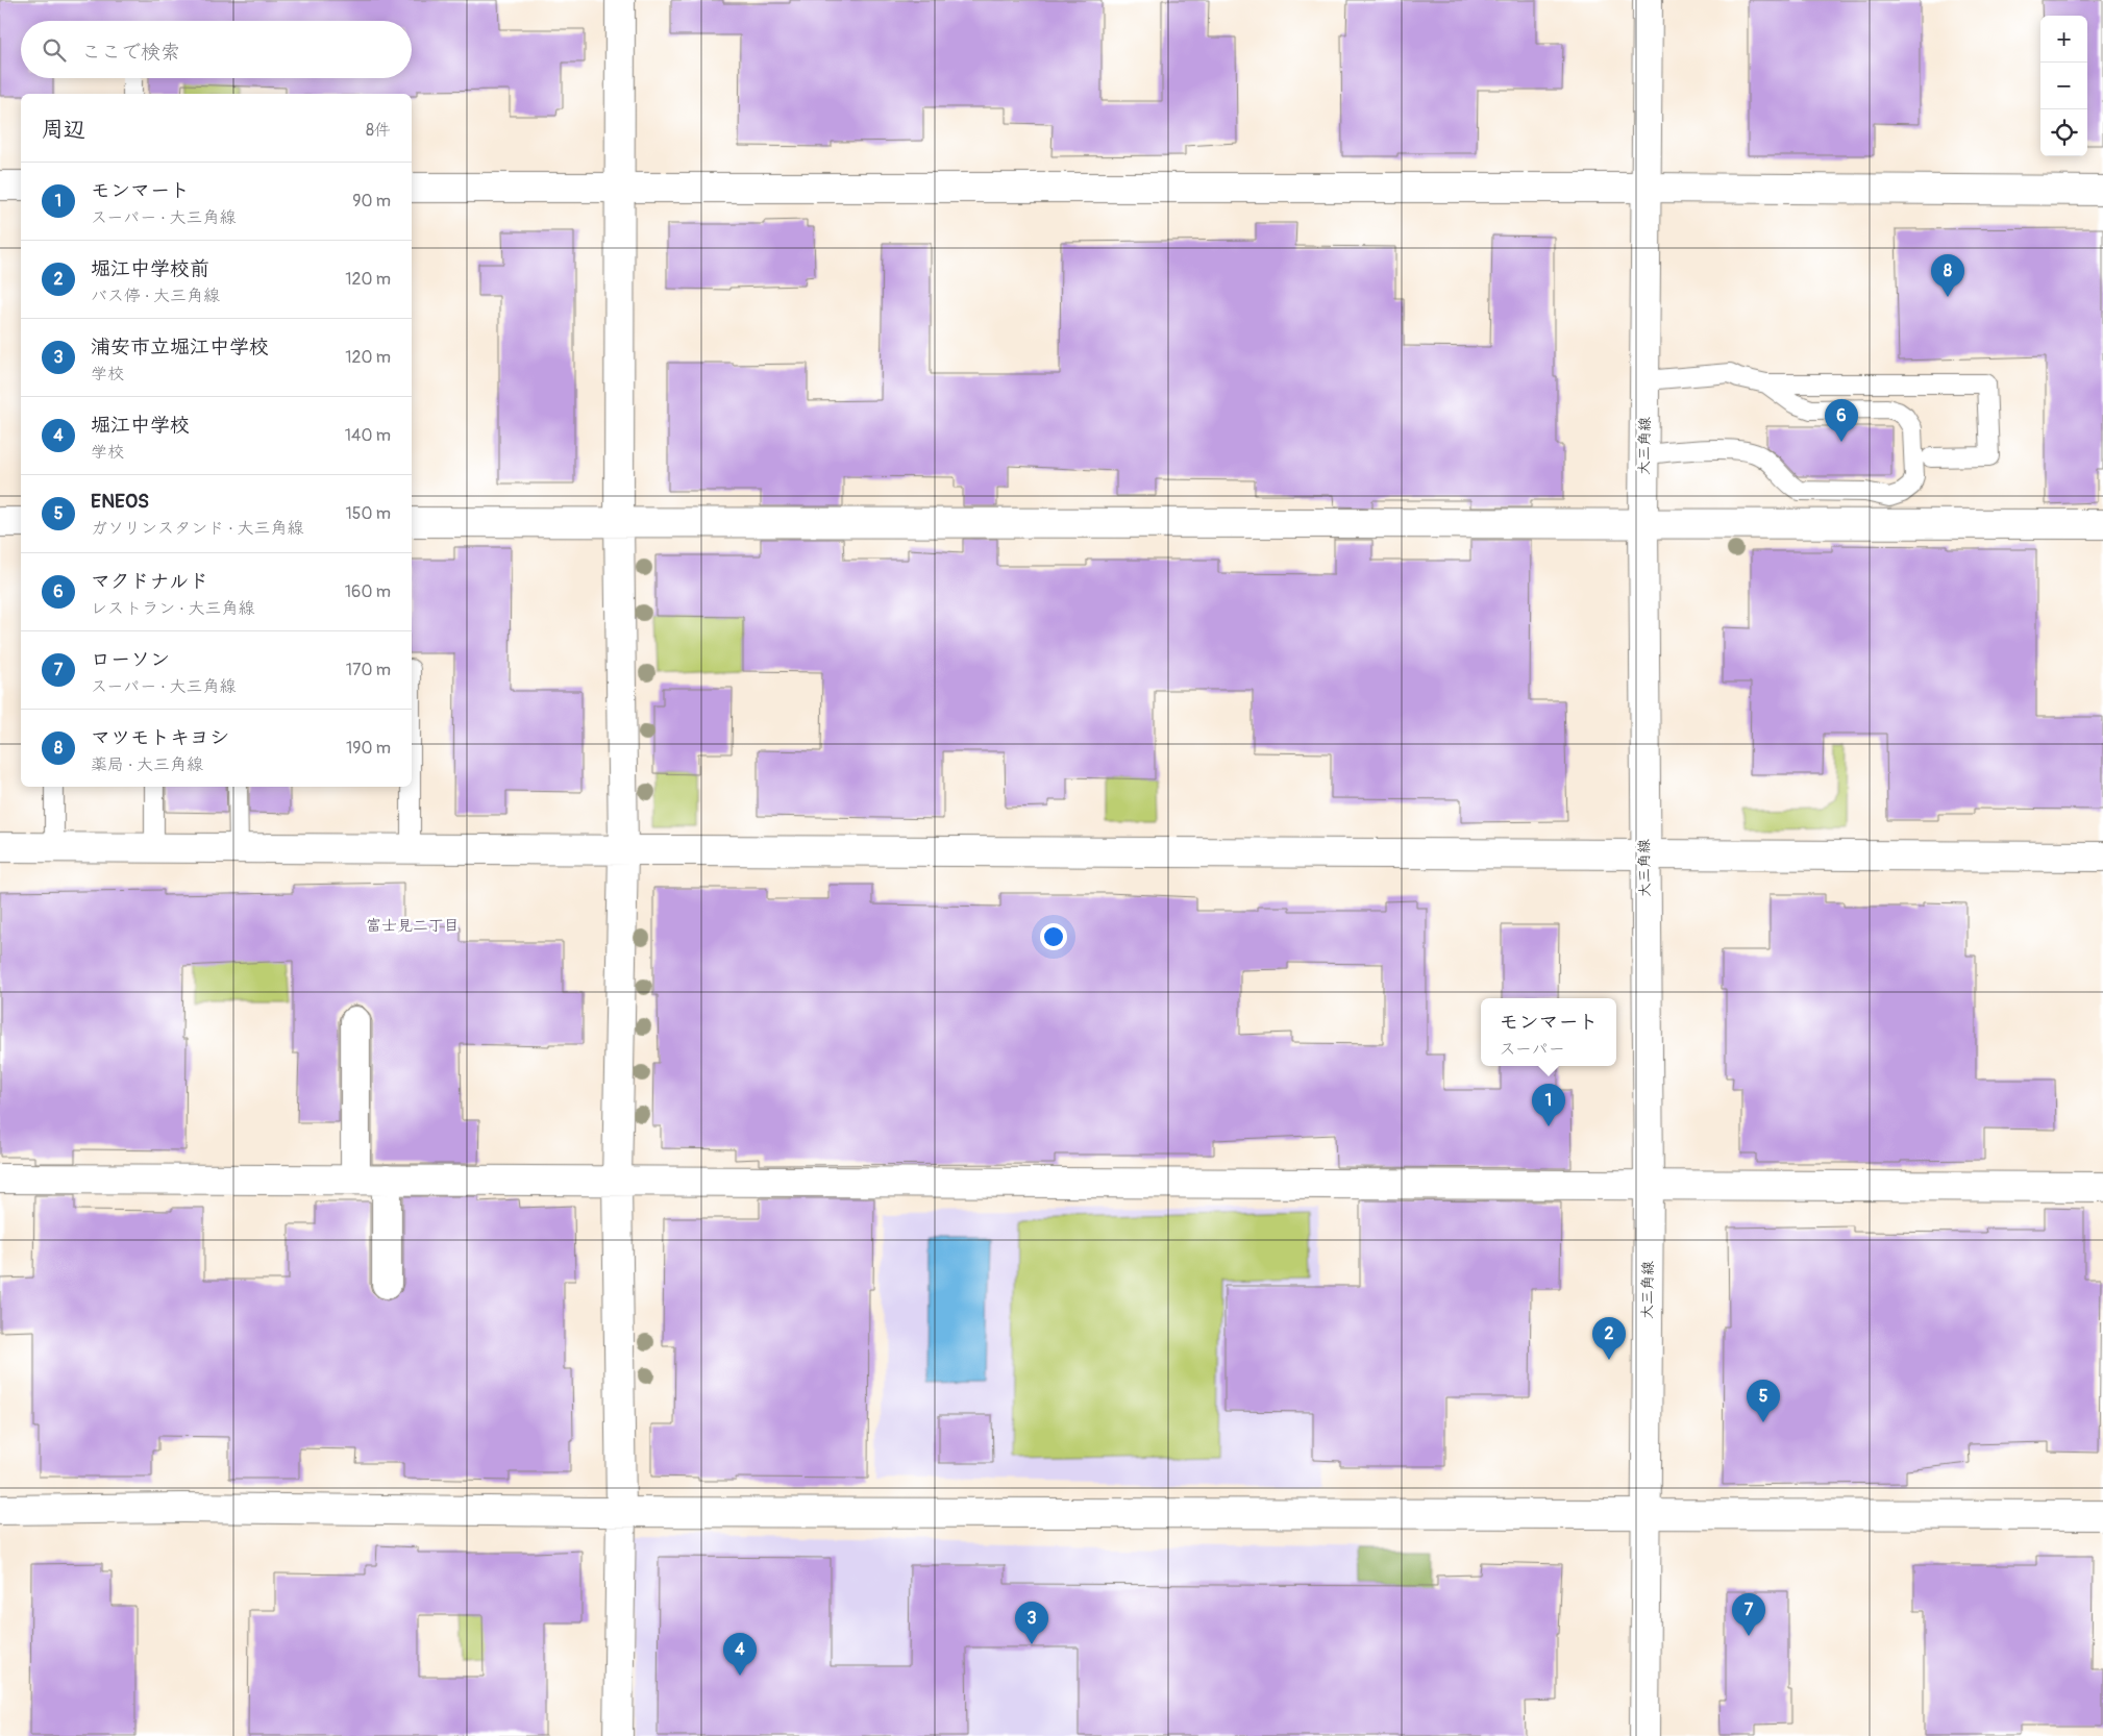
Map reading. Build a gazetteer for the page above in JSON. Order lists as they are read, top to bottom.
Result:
{
  "streets": {
    "street": ["大三角線"]
  },
  "districts": ["富士見二丁目"],
  "page": {
    "map_buttons": ["+", "−"],
    "search": "ここで検索",
    "heading": ["周辺", "8件"],
    "list": [
      {
        "mark": "1",
        "name": "モンマート",
        "note": "スーパー · 大三角線",
        "value": "90 m"
      },
      {
        "mark": "2",
        "name": "堀江中学校前",
        "note": "バス停 · 大三角線",
        "value": "120 m"
      },
      {
        "mark": "3",
        "name": "浦安市立堀江中学校",
        "note": "学校",
        "value": "120 m"
      },
      {
        "mark": "4",
        "name": "堀江中学校",
        "note": "学校",
        "value": "140 m"
      },
      {
        "mark": "5",
        "name": "ENEOS",
        "note": "ガソリンスタンド · 大三角線",
        "value": "150 m"
      },
      {
        "mark": "6",
        "name": "マクドナルド",
        "note": "レストラン · 大三角線",
        "value": "160 m"
      },
      {
        "mark": "7",
        "name": "ローソン",
        "note": "スーパー · 大三角線",
        "value": "170 m"
      },
      {
        "mark": "8",
        "name": "マツモトキヨシ",
        "note": "薬局 · 大三角線",
        "value": "190 m"
      }
    ],
    "pins": [
      "8",
      "6",
      "1",
      "2",
      "5",
      "7",
      "3",
      "4"
    ],
    "popup": ["モンマート", "スーパー"]
  }
}
